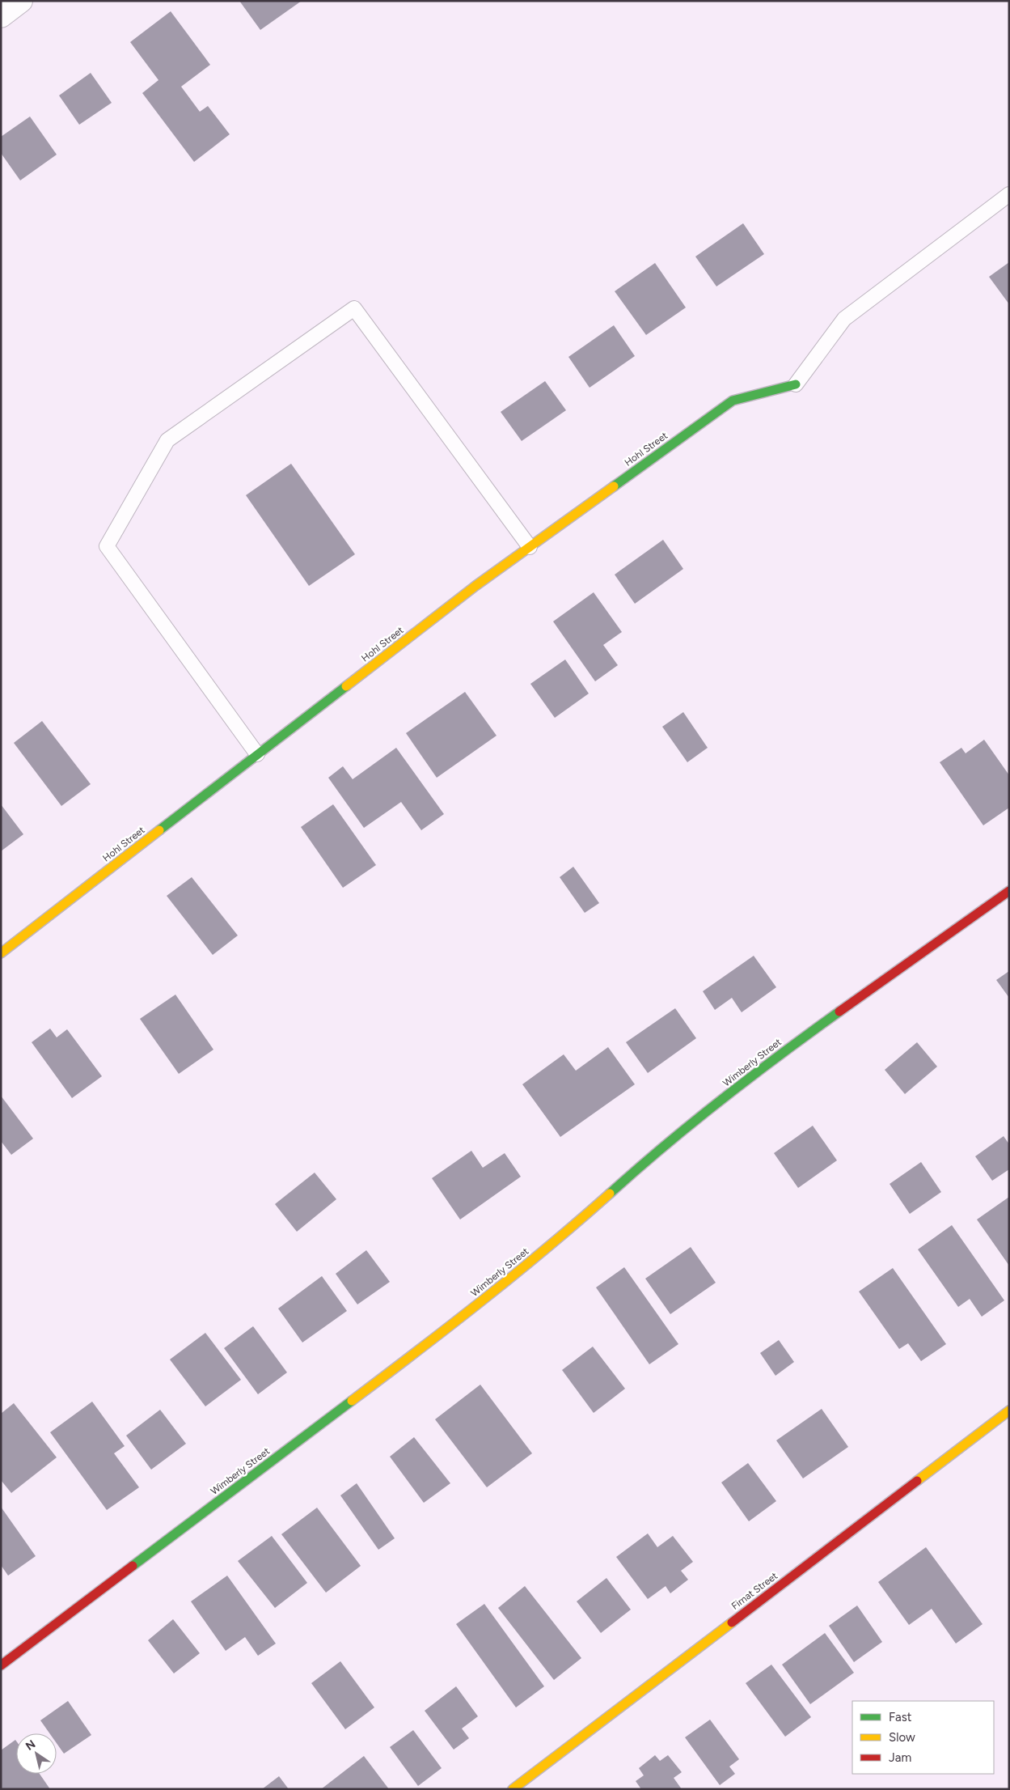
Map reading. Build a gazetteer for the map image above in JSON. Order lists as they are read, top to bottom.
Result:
{
  "streets": {
    "street": ["Hohl Street", "Wimberly Street", "Firnat Street"]
  },
  "legend": ["Fast", "Slow", "Jam"],
  "north": "top left"
}
